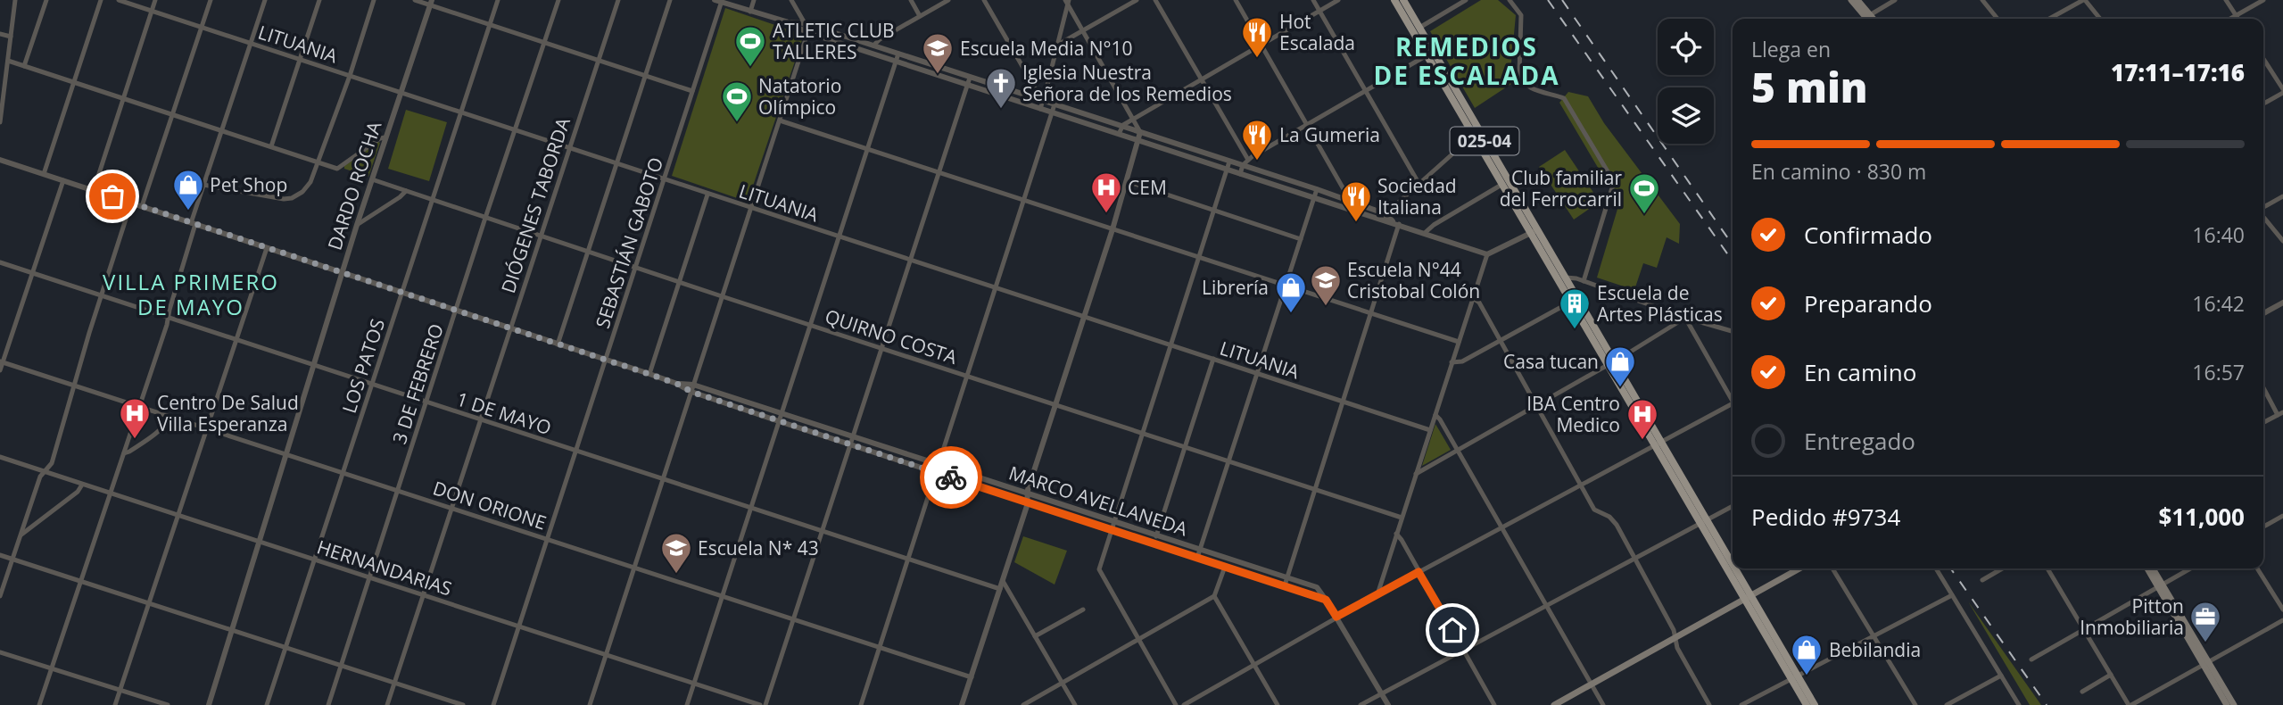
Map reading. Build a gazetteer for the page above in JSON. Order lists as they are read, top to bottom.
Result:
{
  "streets": {
    "main road": ["025-04"],
    "street": [
      "LITUANIA",
      "DARDO ROCHA",
      "DIÓGENES TABORDA",
      "SEBASTIÁN GABOTO",
      "QUIRNO COSTA",
      "LOS PATOS",
      "3 DE FEBRERO",
      "1 DE MAYO",
      "MARCO AVELLANEDA",
      "DON ORIONE",
      "HERNANDARIAS"
    ]
  },
  "crossings": [
    ["LITUANIA", "DARDO ROCHA"],
    ["LITUANIA", "DIÓGENES TABORDA"],
    ["LITUANIA", "SEBASTIÁN GABOTO"],
    ["LITUANIA", "LOS PATOS"],
    ["LITUANIA", "3 DE FEBRERO"],
    ["DARDO ROCHA", "QUIRNO COSTA"],
    ["DARDO ROCHA", "1 DE MAYO"],
    ["DARDO ROCHA", "MARCO AVELLANEDA"],
    ["DARDO ROCHA", "DON ORIONE"],
    ["DARDO ROCHA", "HERNANDARIAS"],
    ["DIÓGENES TABORDA", "QUIRNO COSTA"],
    ["DIÓGENES TABORDA", "1 DE MAYO"],
    ["DIÓGENES TABORDA", "MARCO AVELLANEDA"],
    ["DIÓGENES TABORDA", "DON ORIONE"],
    ["DIÓGENES TABORDA", "HERNANDARIAS"],
    ["SEBASTIÁN GABOTO", "QUIRNO COSTA"],
    ["SEBASTIÁN GABOTO", "1 DE MAYO"],
    ["SEBASTIÁN GABOTO", "MARCO AVELLANEDA"],
    ["SEBASTIÁN GABOTO", "DON ORIONE"],
    ["SEBASTIÁN GABOTO", "HERNANDARIAS"],
    ["QUIRNO COSTA", "LOS PATOS"],
    ["QUIRNO COSTA", "3 DE FEBRERO"],
    ["LOS PATOS", "1 DE MAYO"],
    ["LOS PATOS", "MARCO AVELLANEDA"],
    ["LOS PATOS", "DON ORIONE"],
    ["LOS PATOS", "HERNANDARIAS"],
    ["3 DE FEBRERO", "1 DE MAYO"],
    ["3 DE FEBRERO", "MARCO AVELLANEDA"],
    ["3 DE FEBRERO", "DON ORIONE"],
    ["3 DE FEBRERO", "HERNANDARIAS"]
  ],
  "districts": ["REMEDIOS DE ESCALADA", "VILLA PRIMERO DE MAYO"],
  "places": {
    "restaurant": ["Hot Escalada", "La Gumeria", "Sociedad Italiana"],
    "sports": ["ATLETIC CLUB TALLERES", "Natatorio Olímpico", "Club familiar del Ferrocarril"],
    "school or university": ["Escuela Media N°10", "Escuela N°44 Cristobal Colón", "Escuela N* 43"],
    "church": ["Iglesia Nuestra Señora de los Remedios"],
    "shop": [
      "Pet Shop",
      "Librería",
      "Casa tucan",
      "Bebilandia"
    ],
    "hospital": ["CEM", "Centro De Salud Villa Esperanza", "IBA Centro Medico"],
    "building": ["Escuela de Artes Plásticas"],
    "office": ["Pitton Inmobiliaria"]
  },
  "page": {
    "heading": ["5 min", "Llega en", "17:11–17:16"],
    "panel": ["Pedido #9734", "$11,000"],
    "bar": "En camino · 830 m",
    "list": [
      ["Confirmado", "16:40"],
      ["Preparando", "16:42"],
      ["En camino", "16:57"],
      "Entregado"
    ]
  }
}
